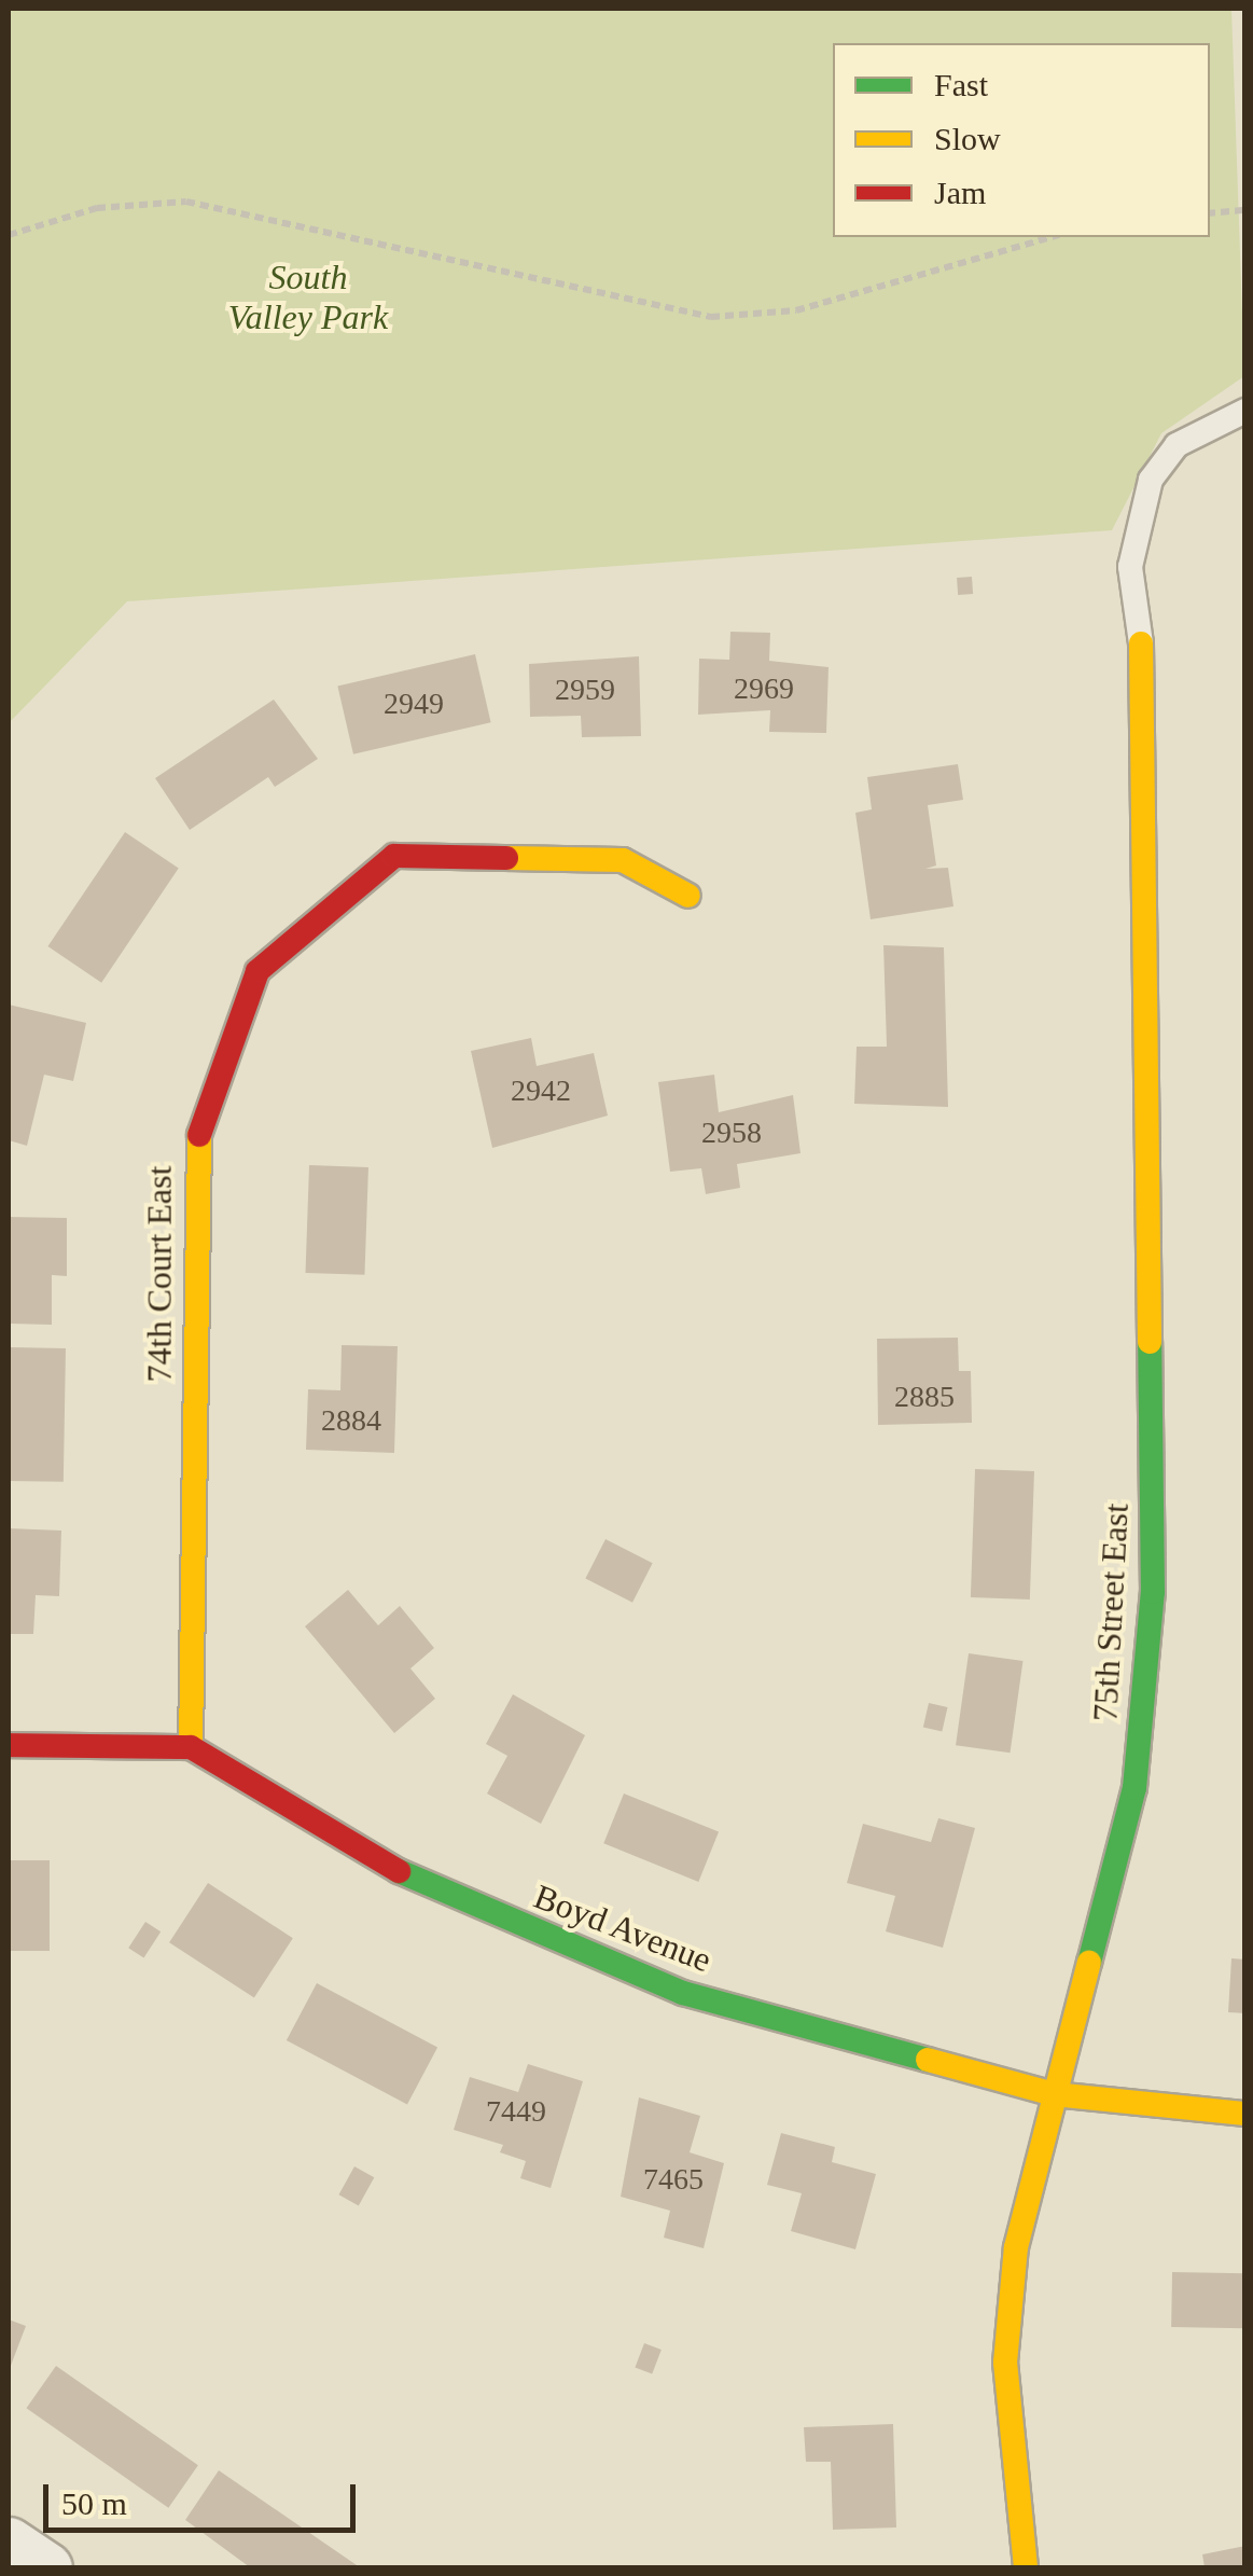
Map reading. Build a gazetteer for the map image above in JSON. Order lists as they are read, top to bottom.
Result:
{
  "streets": {
    "street": ["74th Court East", "75th Street East", "Boyd Avenue"]
  },
  "crossings": [
    ["74th Court East", "Boyd Avenue"],
    ["75th Street East", "Boyd Avenue"]
  ],
  "parks": ["South Valley Park"],
  "house_numbers": [
    "2969",
    "2959",
    "2949",
    "2942",
    "2958",
    "2885",
    "2884",
    "7449",
    "7465"
  ],
  "legend": ["Fast", "Slow", "Jam"],
  "scale_bar": "50 m"
}
